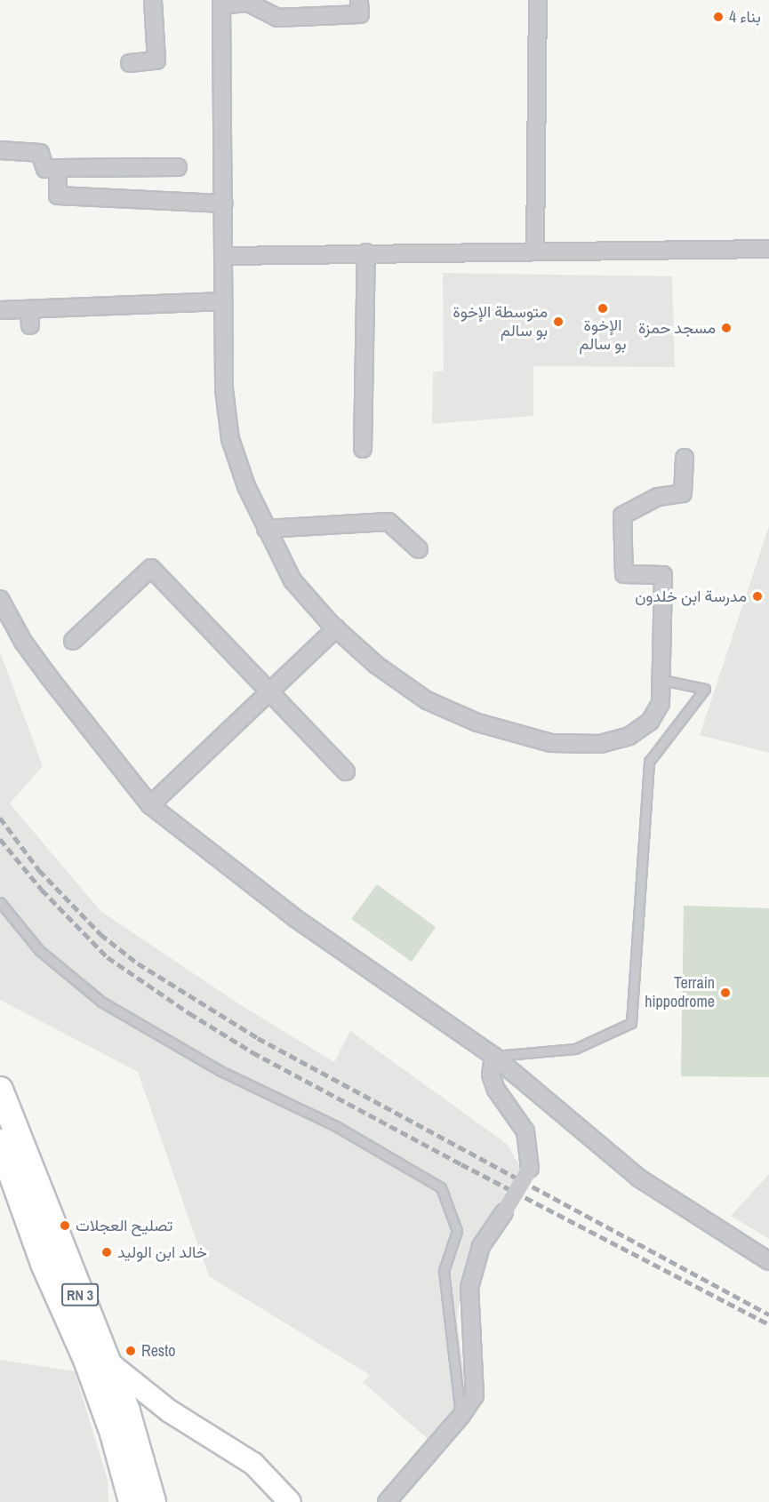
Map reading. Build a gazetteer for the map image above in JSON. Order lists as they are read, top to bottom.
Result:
{
  "streets": {
    "highway": ["RN 3"]
  },
  "places": [
    "بناء 4",
    "الإخوة بو سالم",
    "متوسطة الإخوة بو سالم",
    "مسجد حمزة",
    "مدرسة ابن خلدون",
    "Terrain hippodrome",
    "تصليح العجلات",
    "خالد ابن الوليد",
    "Resto"
  ]
}
